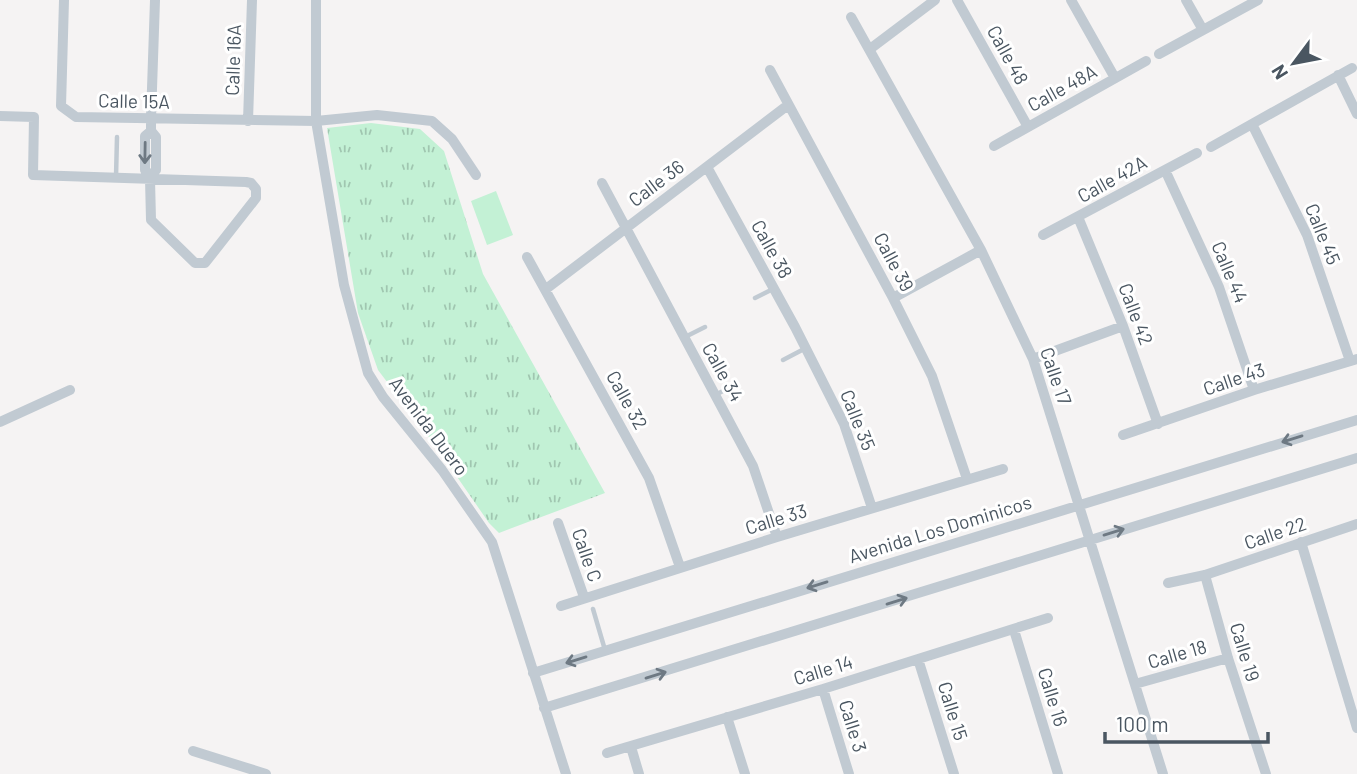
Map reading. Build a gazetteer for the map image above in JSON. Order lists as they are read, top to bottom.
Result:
{
  "streets": {
    "street": [
      "Calle 48",
      "Calle 16A",
      "Calle 48A",
      "Calle 15A",
      "Calle 42A",
      "Calle 36",
      "Calle 45",
      "Calle 38",
      "Calle 39",
      "Calle 44",
      "Calle 42",
      "Calle 34",
      "Calle 17",
      "Calle 43",
      "Calle 32",
      "Calle 35",
      "Avenida Duero",
      "Calle 33",
      "Avenida Los Dominicos",
      "Calle 22",
      "Calle C",
      "Calle 19",
      "Calle 18",
      "Calle 14",
      "Calle 16",
      "Calle 15",
      "Calle 3"
    ]
  },
  "crossings": [
    ["Calle 48", "Calle 48A"],
    ["Calle 16A", "Calle 15A"],
    ["Calle 15A", "Avenida Duero"],
    ["Calle 42A", "Calle 44"],
    ["Calle 42A", "Calle 42"],
    ["Calle 36", "Calle 38"],
    ["Calle 36", "Calle 39"],
    ["Calle 36", "Calle 34"],
    ["Calle 36", "Calle 32"],
    ["Calle 45", "Calle 43"],
    ["Calle 38", "Calle 35"],
    ["Calle 39", "Calle 33"],
    ["Calle 44", "Calle 43"],
    ["Calle 42", "Calle 43"],
    ["Calle 34", "Calle 33"],
    ["Calle 17", "Avenida Los Dominicos"],
    ["Calle 17", "Calle 18"],
    ["Calle 32", "Calle 33"],
    ["Calle 35", "Calle 33"],
    ["Avenida Duero", "Avenida Los Dominicos"],
    ["Calle 33", "Calle C"],
    ["Calle 22", "Calle 19"],
    ["Calle 19", "Calle 18"],
    ["Calle 14", "Calle 16"],
    ["Calle 14", "Calle 15"],
    ["Calle 14", "Calle 3"]
  ],
  "scale_bar": "100 m",
  "north": "bottom left"
}
